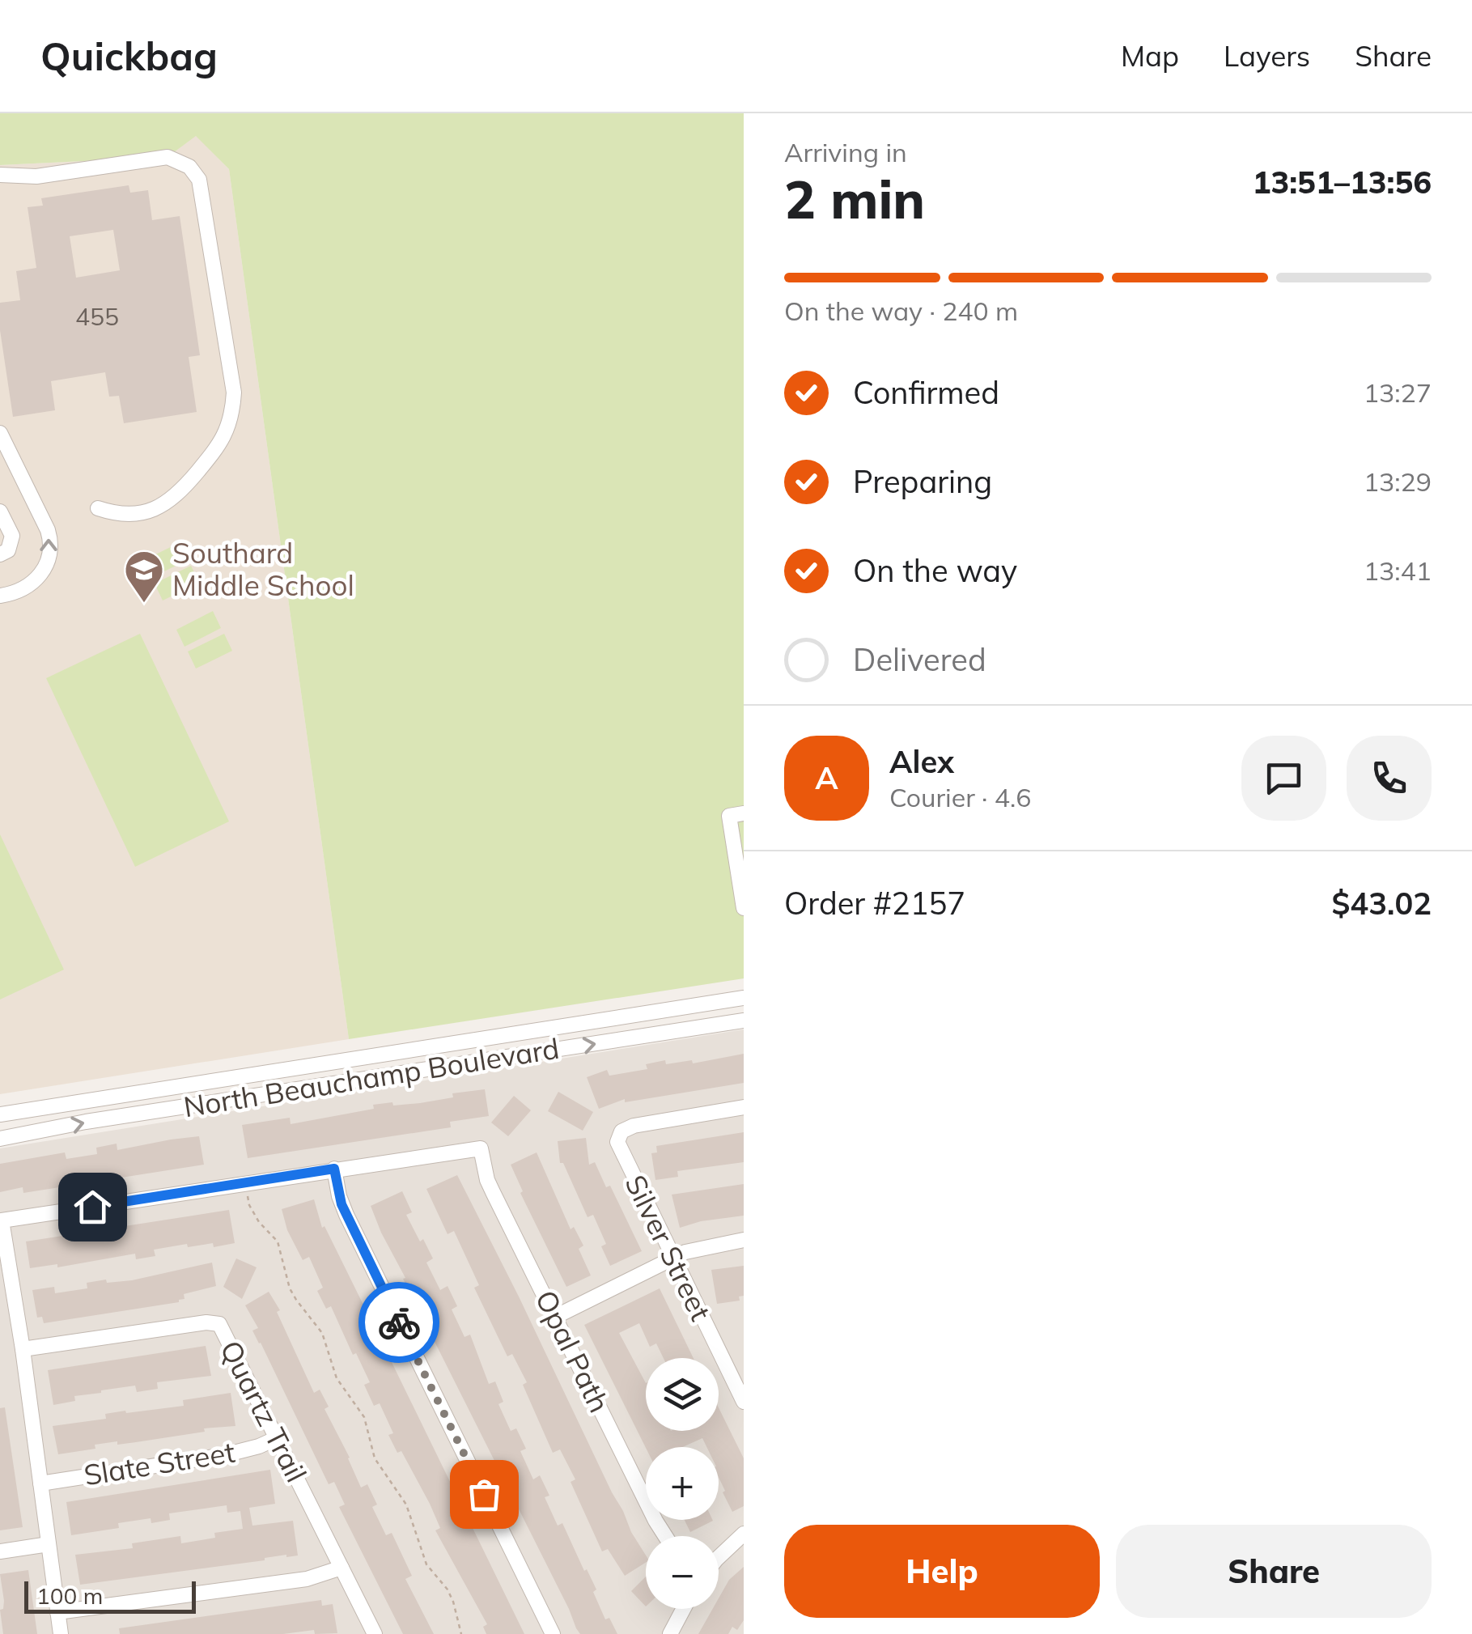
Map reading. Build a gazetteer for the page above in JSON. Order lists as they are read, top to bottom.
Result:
{
  "streets": {
    "street": [
      "North Beauchamp Boulevard",
      "Silver Street",
      "Opal Path",
      "Quartz Trail",
      "Slate Street"
    ]
  },
  "crossings": [
    ["Quartz Trail", "Slate Street"]
  ],
  "places": {
    "school or university": ["Southard Middle School"]
  },
  "house_numbers": ["455"],
  "scale_bar": "100 m",
  "page": {
    "header": "Quickbag",
    "nav": ["Map", "Layers", "Share"],
    "heading": ["2 min", "Arriving in", "13:51–13:56"],
    "panel": [
      "Alex",
      "Courier · 4.6",
      "Order #2157",
      "$43.02"
    ],
    "bar": "On the way · 240 m",
    "list": [
      ["Confirmed", "13:27"],
      ["Preparing", "13:29"],
      ["On the way", "13:41"],
      "Delivered"
    ],
    "round": "A",
    "map_buttons": ["+", "−"],
    "buttons": ["Help", "Share"],
    "scale": "100 m"
  }
}
